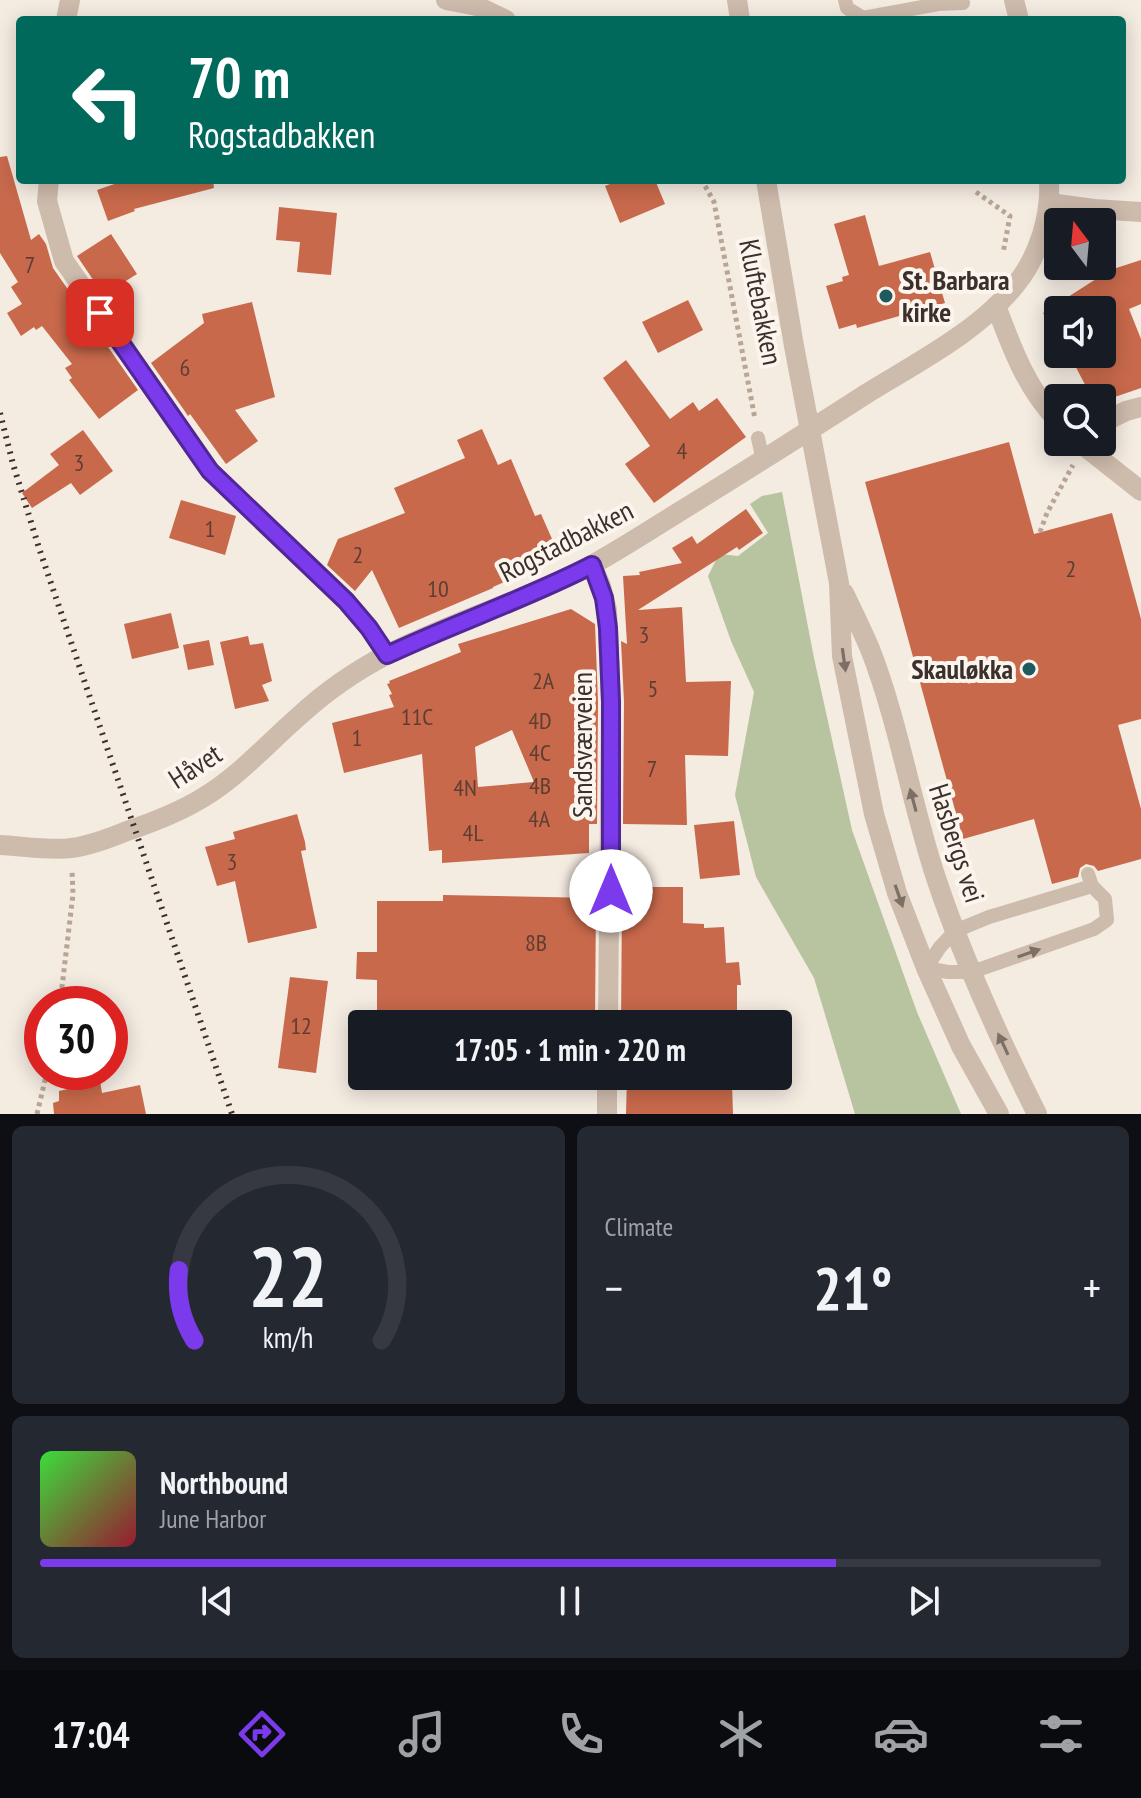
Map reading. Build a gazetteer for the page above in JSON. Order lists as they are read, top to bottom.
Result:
{
  "streets": {
    "street": [
      "Rogstadbakken",
      "Sandsværveien",
      "Håvet",
      "Hasbergs vei"
    ],
    "path": ["Kluftebakken"]
  },
  "crossings": [
    ["Rogstadbakken", "Sandsværveien"],
    ["Rogstadbakken", "Håvet"]
  ],
  "places": ["St. Barbara kirke", "Skauløkka"],
  "house_numbers": [
    "7",
    "6",
    "4",
    "3",
    "1",
    "2",
    "2",
    "10",
    "3",
    "2A",
    "5",
    "11C",
    "4D",
    "1",
    "4C",
    "7",
    "4B",
    "4N",
    "4A",
    "4L",
    "3",
    "8B",
    "12"
  ],
  "north": "top",
  "page": {
    "turn": ["70 m", "Rogstadbakken"],
    "limit": "30",
    "trip": "17:05 · 1 min · 220 m",
    "tile": "Climate",
    "heat": ["−", "21°", "+"],
    "song": ["Northbound", "June Harbor"],
    "tabs": "17:04",
    "gauge": ["22", "km/h"]
  }
}
